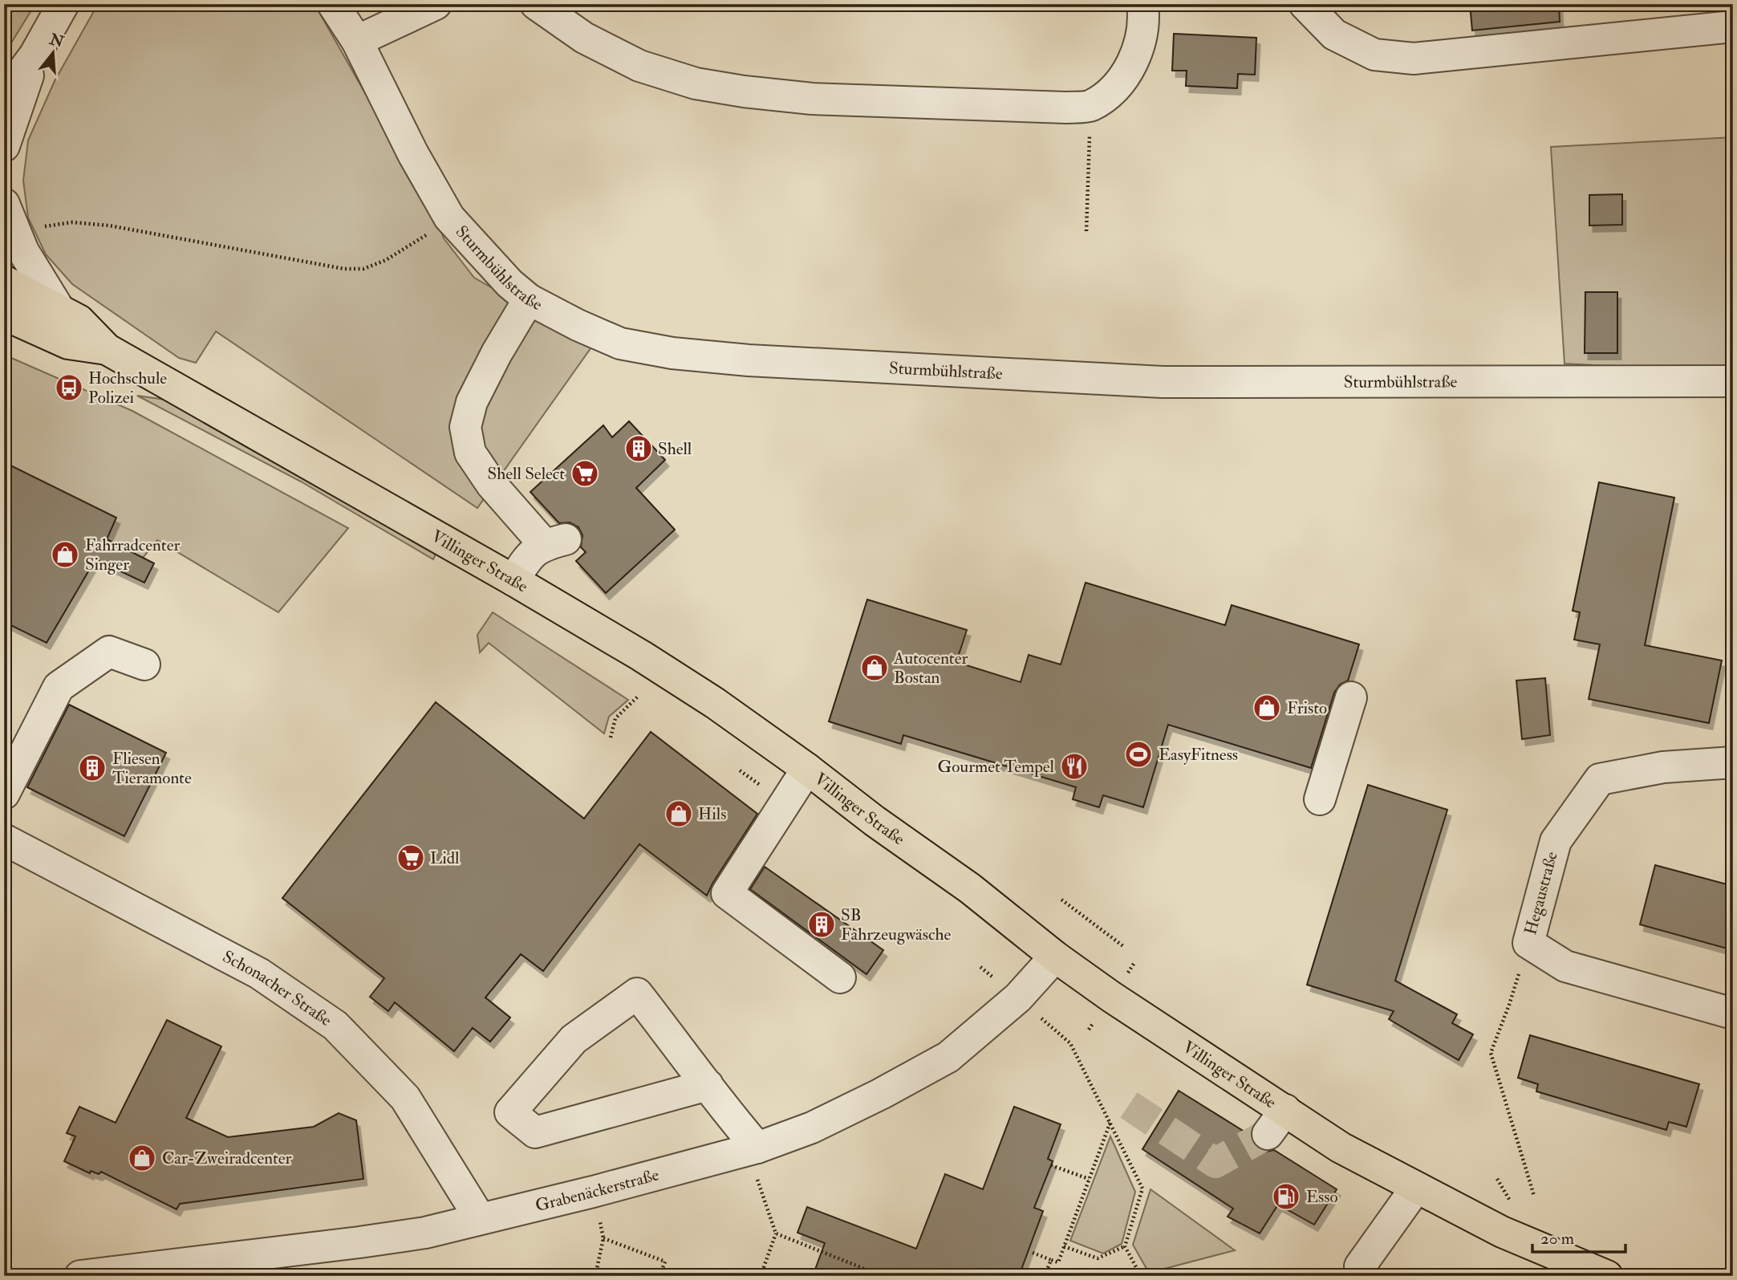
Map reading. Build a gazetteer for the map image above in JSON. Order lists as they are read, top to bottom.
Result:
{
  "streets": {
    "main road": ["Villinger Straße"],
    "street": [
      "Sturmbühlstraße",
      "Hegaustraße",
      "Schonacher Straße",
      "Grabenäckerstraße"
    ]
  },
  "crossings": [
    ["Villinger Straße", "Grabenäckerstraße"],
    ["Schonacher Straße", "Grabenäckerstraße"]
  ],
  "places": {
    "bus stop": ["Hochschule Polizei"],
    "building": ["Shell", "Fliesen Tieramonte", "SB Fahrzeugwäsche"],
    "supermarket": ["Shell Select", "Lidl"],
    "shop": [
      "Fahrradcenter Singer",
      "Autocenter Bostan",
      "Fristo",
      "Hils",
      "Car-Zweiradcenter"
    ],
    "sports": ["EasyFitness"],
    "restaurant": ["Gourmet Tempel"],
    "fuel station": ["Esso"]
  },
  "scale_bar": "20 m",
  "north": "top"
}
